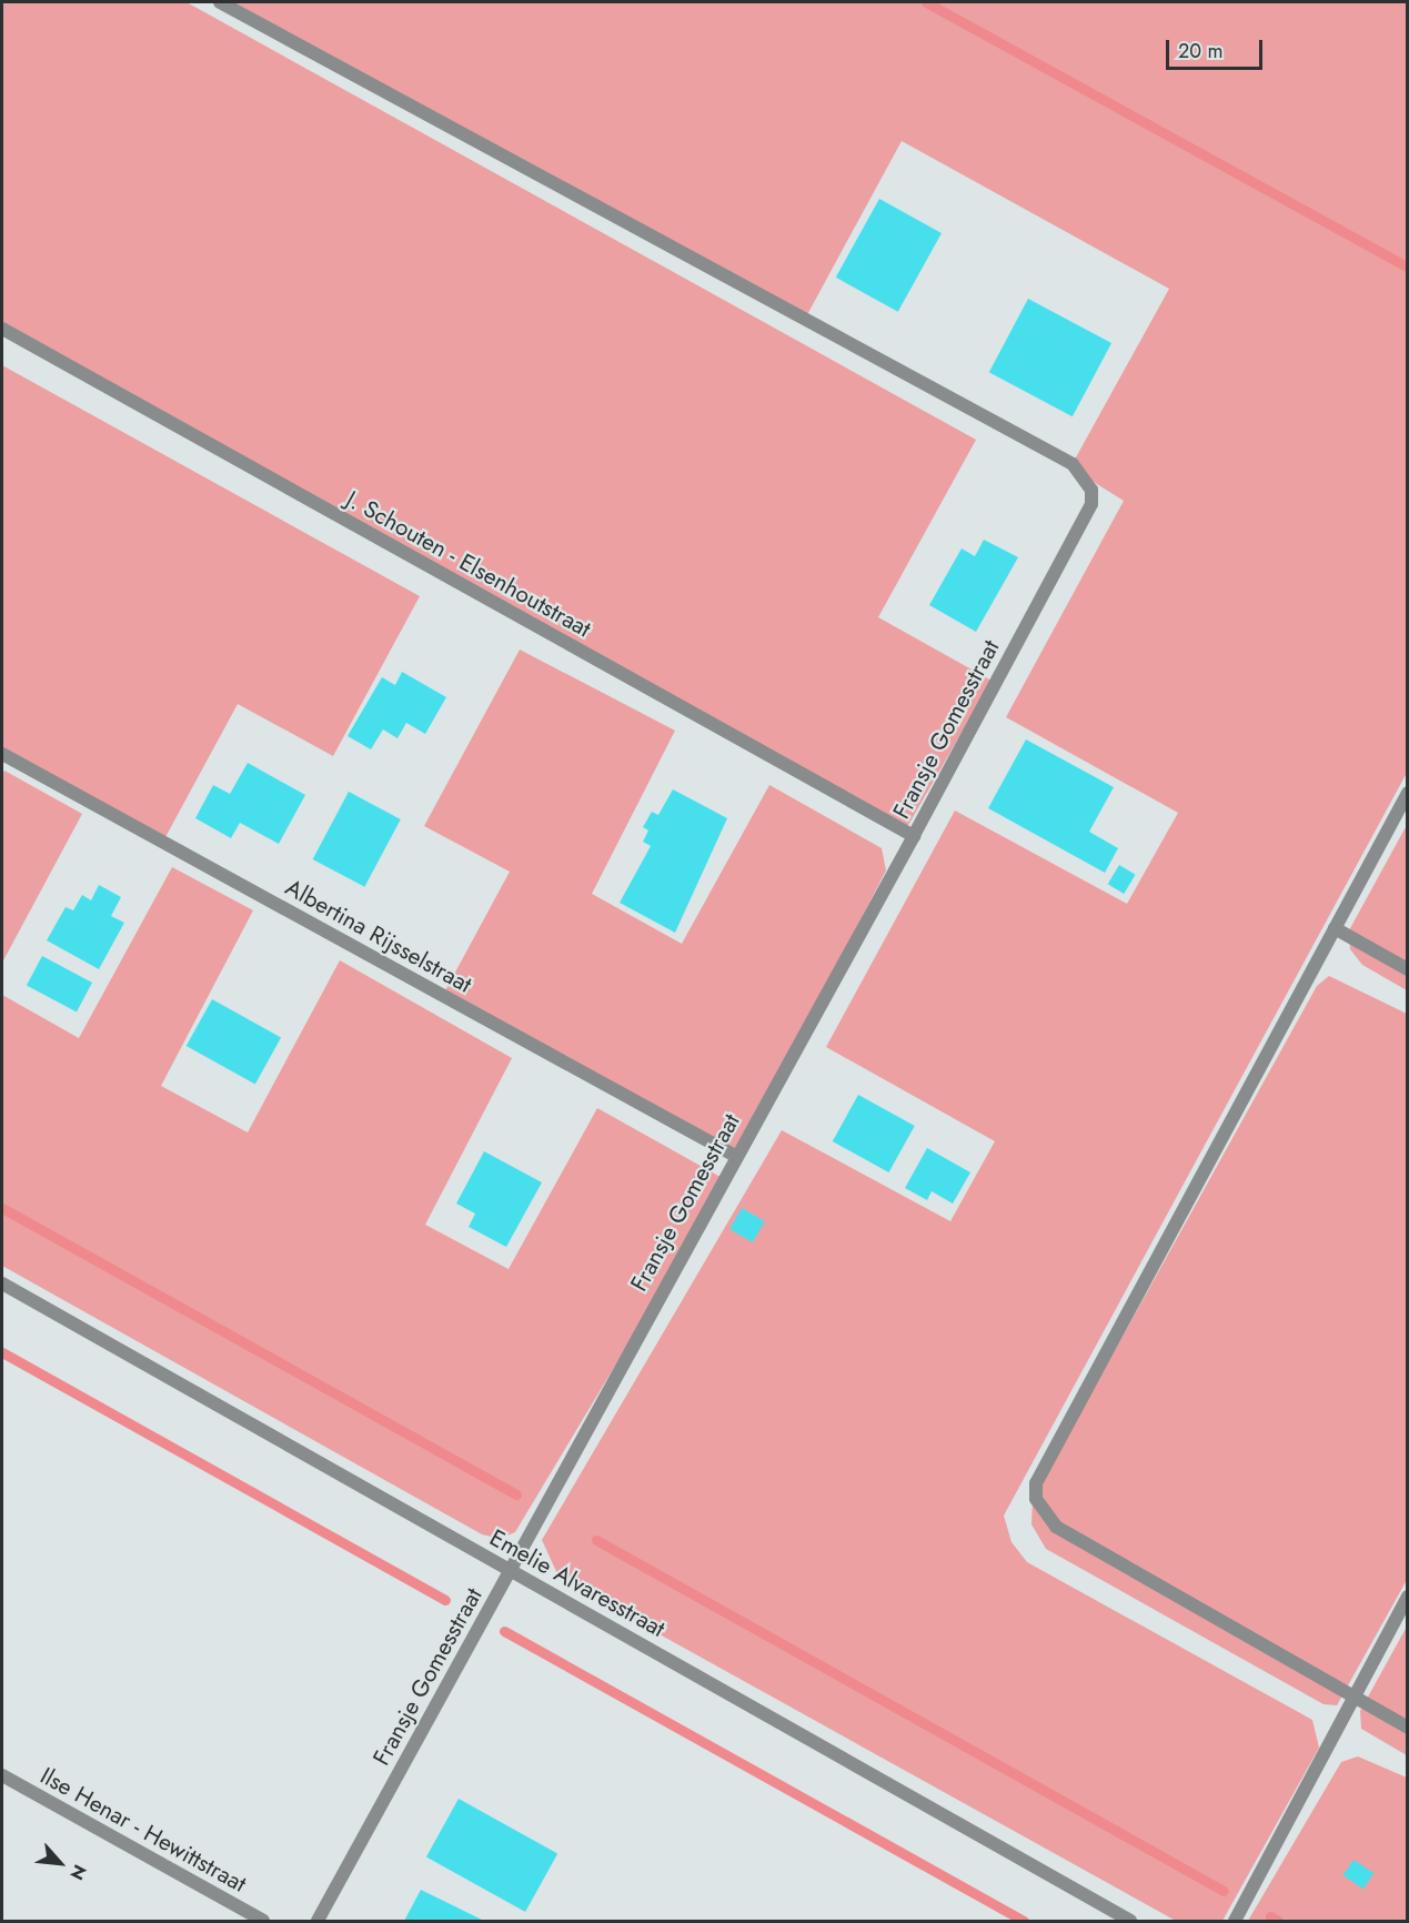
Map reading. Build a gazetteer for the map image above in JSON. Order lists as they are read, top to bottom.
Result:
{
  "streets": {
    "street": [
      "J. Schouten - Elsenhoutstraat",
      "Fransje Gomesstraat",
      "Albertina Rijsselstraat",
      "Emelie Alvaresstraat",
      "Ilse Henar - Hewittstraat"
    ]
  },
  "crossings": [
    ["J. Schouten - Elsenhoutstraat", "Fransje Gomesstraat"],
    ["Fransje Gomesstraat", "Albertina Rijsselstraat"],
    ["Fransje Gomesstraat", "Emelie Alvaresstraat"]
  ],
  "scale_bar": "20 m",
  "north": "bottom right"
}
